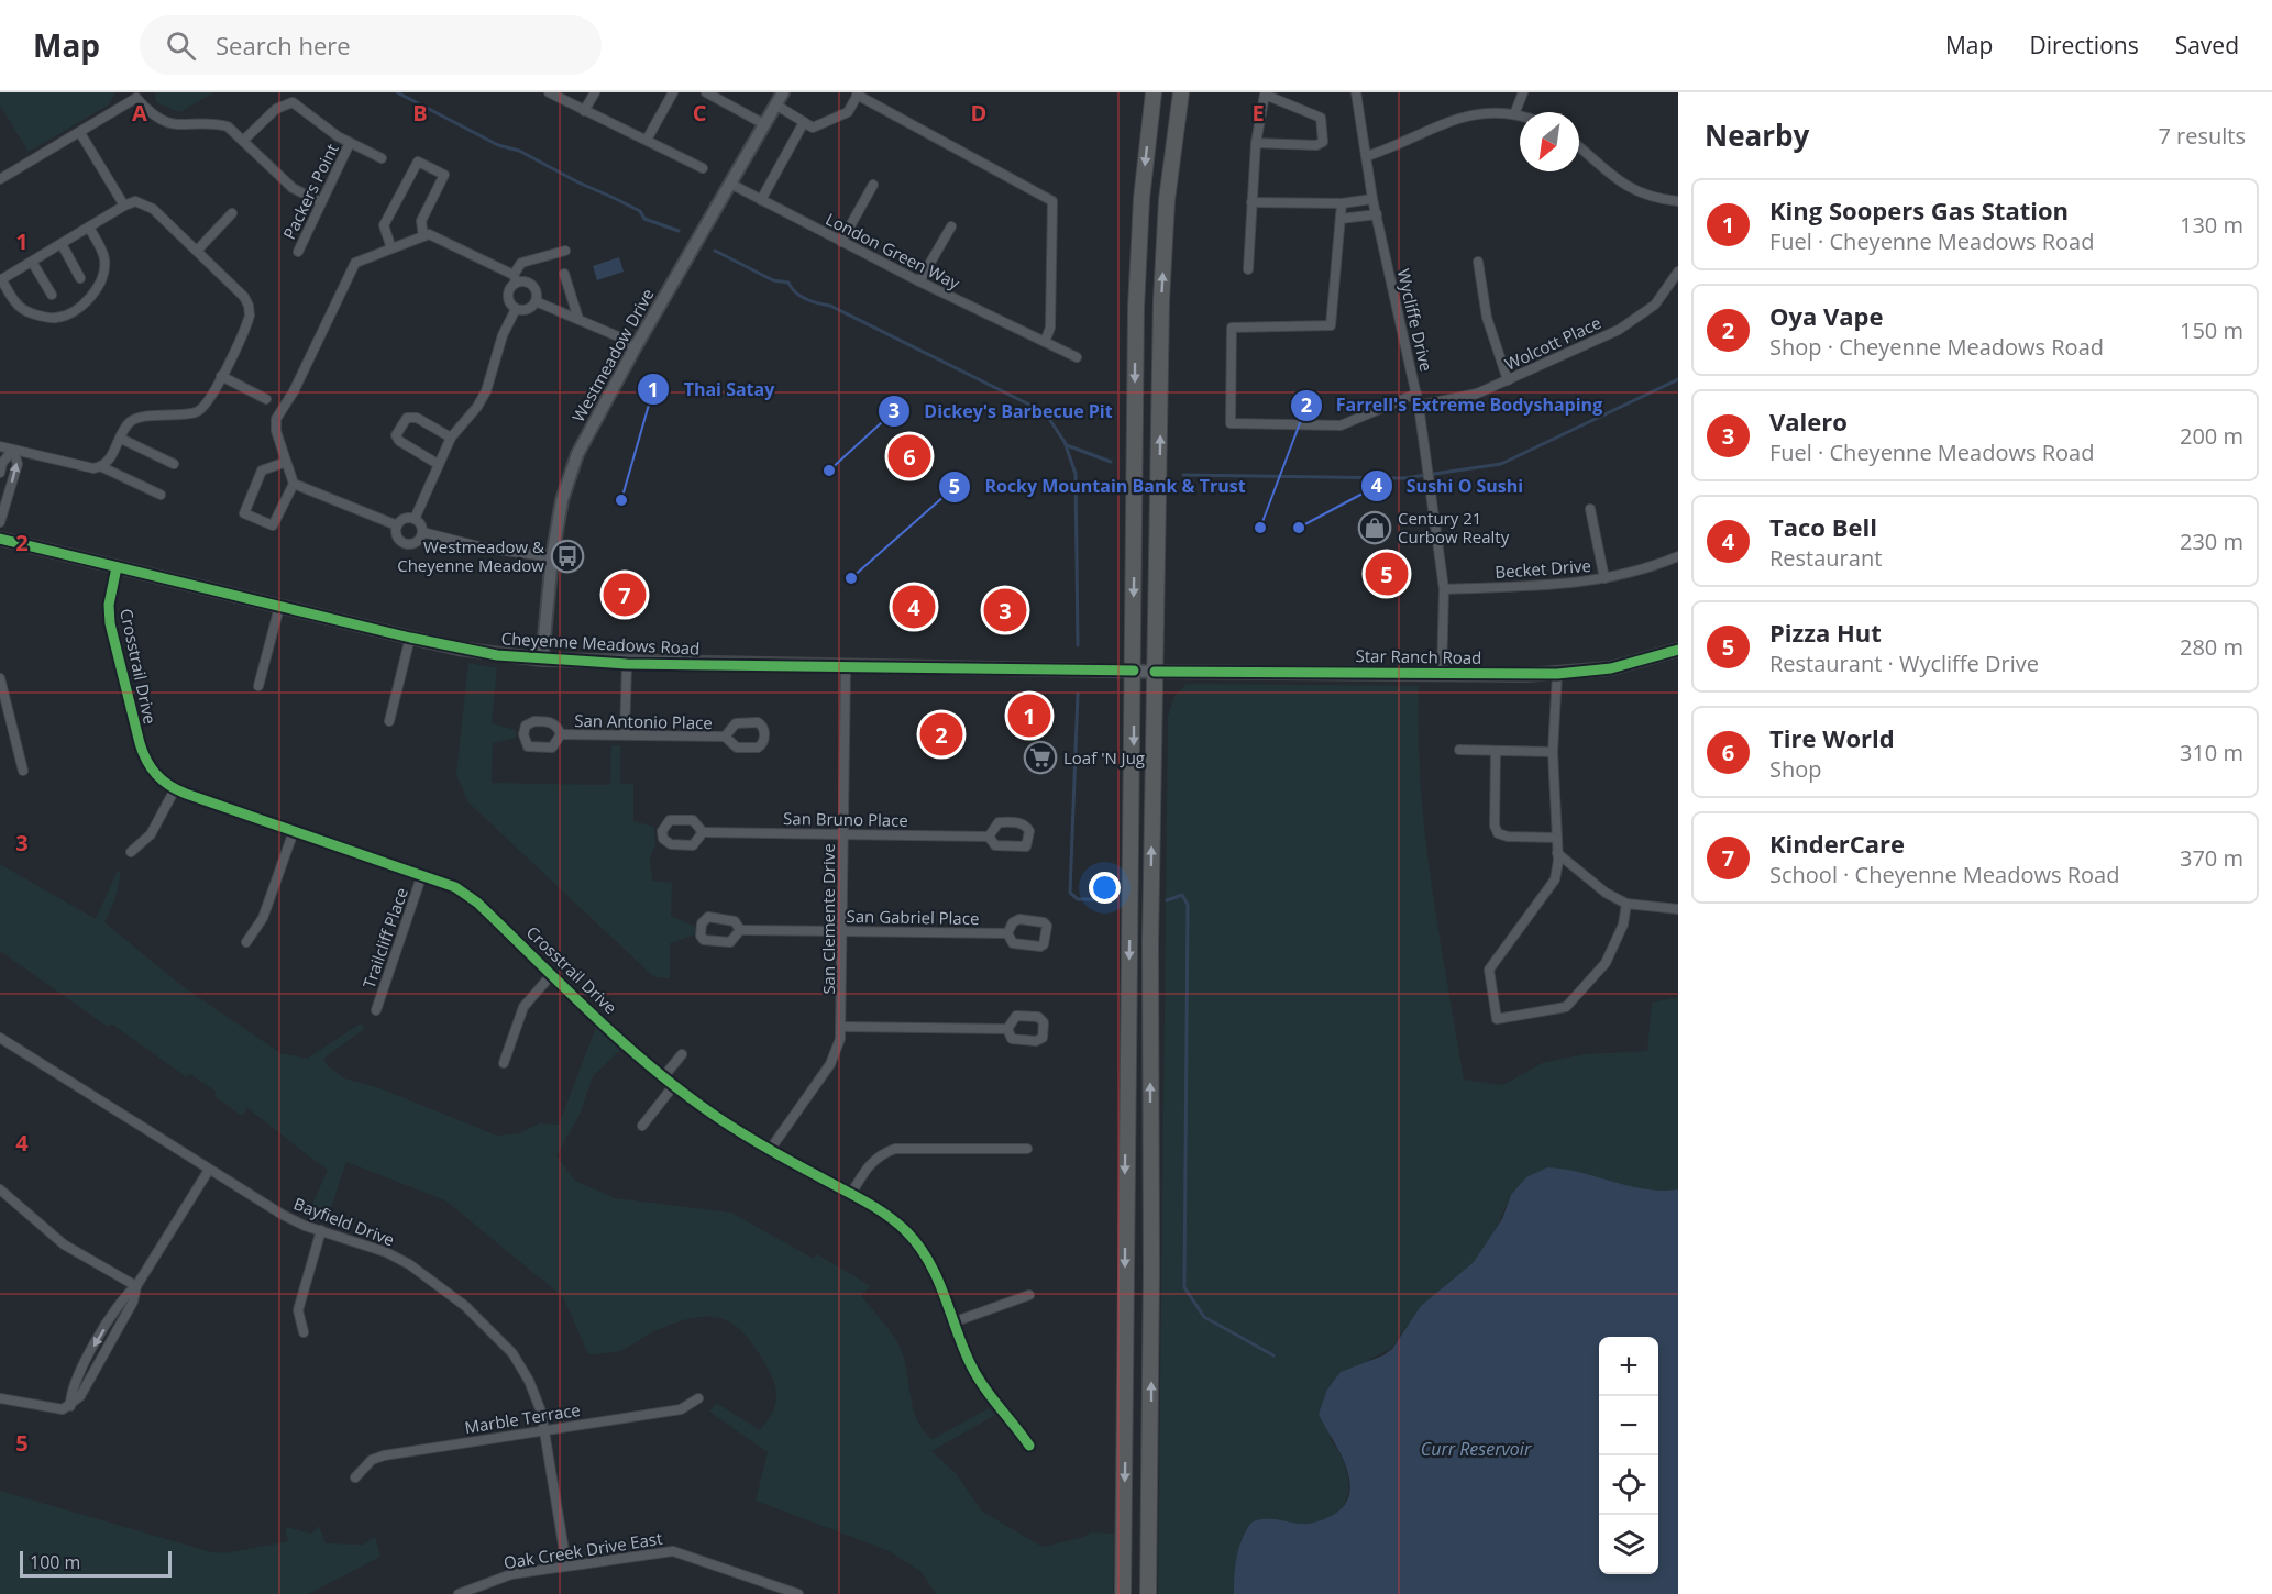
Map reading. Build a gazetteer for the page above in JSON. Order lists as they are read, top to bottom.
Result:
{
  "streets": {
    "main road": ["Westmeadow Drive", "Cheyenne Meadows Road", "Star Ranch Road"],
    "street": [
      "Packers Point",
      "London Green Way",
      "Wycliffe Drive",
      "Wolcott Place",
      "Becket Drive",
      "Crosstrail Drive",
      "San Antonio Place",
      "San Bruno Place",
      "San Gabriel Place",
      "San Clemente Drive",
      "Trailcliff Place",
      "Bayfield Drive",
      "Marble Terrace",
      "Oak Creek Drive East"
    ]
  },
  "crossings": [
    ["London Green Way", "Westmeadow Drive"],
    ["Wycliffe Drive", "Wolcott Place"],
    ["Wycliffe Drive", "Becket Drive"],
    ["Wycliffe Drive", "Star Ranch Road"],
    ["Westmeadow Drive", "Cheyenne Meadows Road"],
    ["Cheyenne Meadows Road", "Star Ranch Road"],
    ["Cheyenne Meadows Road", "Crosstrail Drive"],
    ["Cheyenne Meadows Road", "San Clemente Drive"],
    ["Crosstrail Drive", "San Clemente Drive"],
    ["Crosstrail Drive", "Trailcliff Place"],
    ["San Bruno Place", "San Clemente Drive"],
    ["San Gabriel Place", "San Clemente Drive"],
    ["Bayfield Drive", "Marble Terrace"],
    ["Bayfield Drive", "Oak Creek Drive East"]
  ],
  "water": ["Curr Reservoir"],
  "places": {
    "other": [
      "Dickey's Barbecue Pit",
      "Thai Satay",
      "Farrell's Extreme Bodyshaping",
      "Sushi O Sushi",
      "Rocky Mountain Bank & Trust"
    ],
    "shop": ["Century 21 Curbow Realty"],
    "bus stop": ["Westmeadow & Cheyenne Meadow"],
    "supermarket": ["Loaf 'N Jug"]
  },
  "scale_bar": "100 m",
  "north": "bottom left",
  "page": {
    "header": "Map",
    "search": "Search here",
    "nav": ["Map", "Directions", "Saved"],
    "heading": ["Nearby", "7 results"],
    "list": [
      {
        "mark": "1",
        "name": "King Soopers Gas Station",
        "note": "Fuel · Cheyenne Meadows Road",
        "value": "130 m"
      },
      {
        "mark": "2",
        "name": "Oya Vape",
        "note": "Shop · Cheyenne Meadows Road",
        "value": "150 m"
      },
      {
        "mark": "3",
        "name": "Valero",
        "note": "Fuel · Cheyenne Meadows Road",
        "value": "200 m"
      },
      {
        "mark": "4",
        "name": "Taco Bell",
        "note": "Restaurant",
        "value": "230 m"
      },
      {
        "mark": "5",
        "name": "Pizza Hut",
        "note": "Restaurant · Wycliffe Drive",
        "value": "280 m"
      },
      {
        "mark": "6",
        "name": "Tire World",
        "note": "Shop",
        "value": "310 m"
      },
      {
        "mark": "7",
        "name": "KinderCare",
        "note": "School · Cheyenne Meadows Road",
        "value": "370 m"
      }
    ],
    "pins": [
      "6",
      "5",
      "7",
      "4",
      "3",
      "1",
      "2"
    ],
    "map_buttons": ["+", "−"],
    "scale": "100 m"
  },
  "grid": {
    "columns": [
      "A",
      "B",
      "C",
      "D",
      "E"
    ],
    "rows": [
      "1",
      "2",
      "3",
      "4",
      "5"
    ]
  }
}
